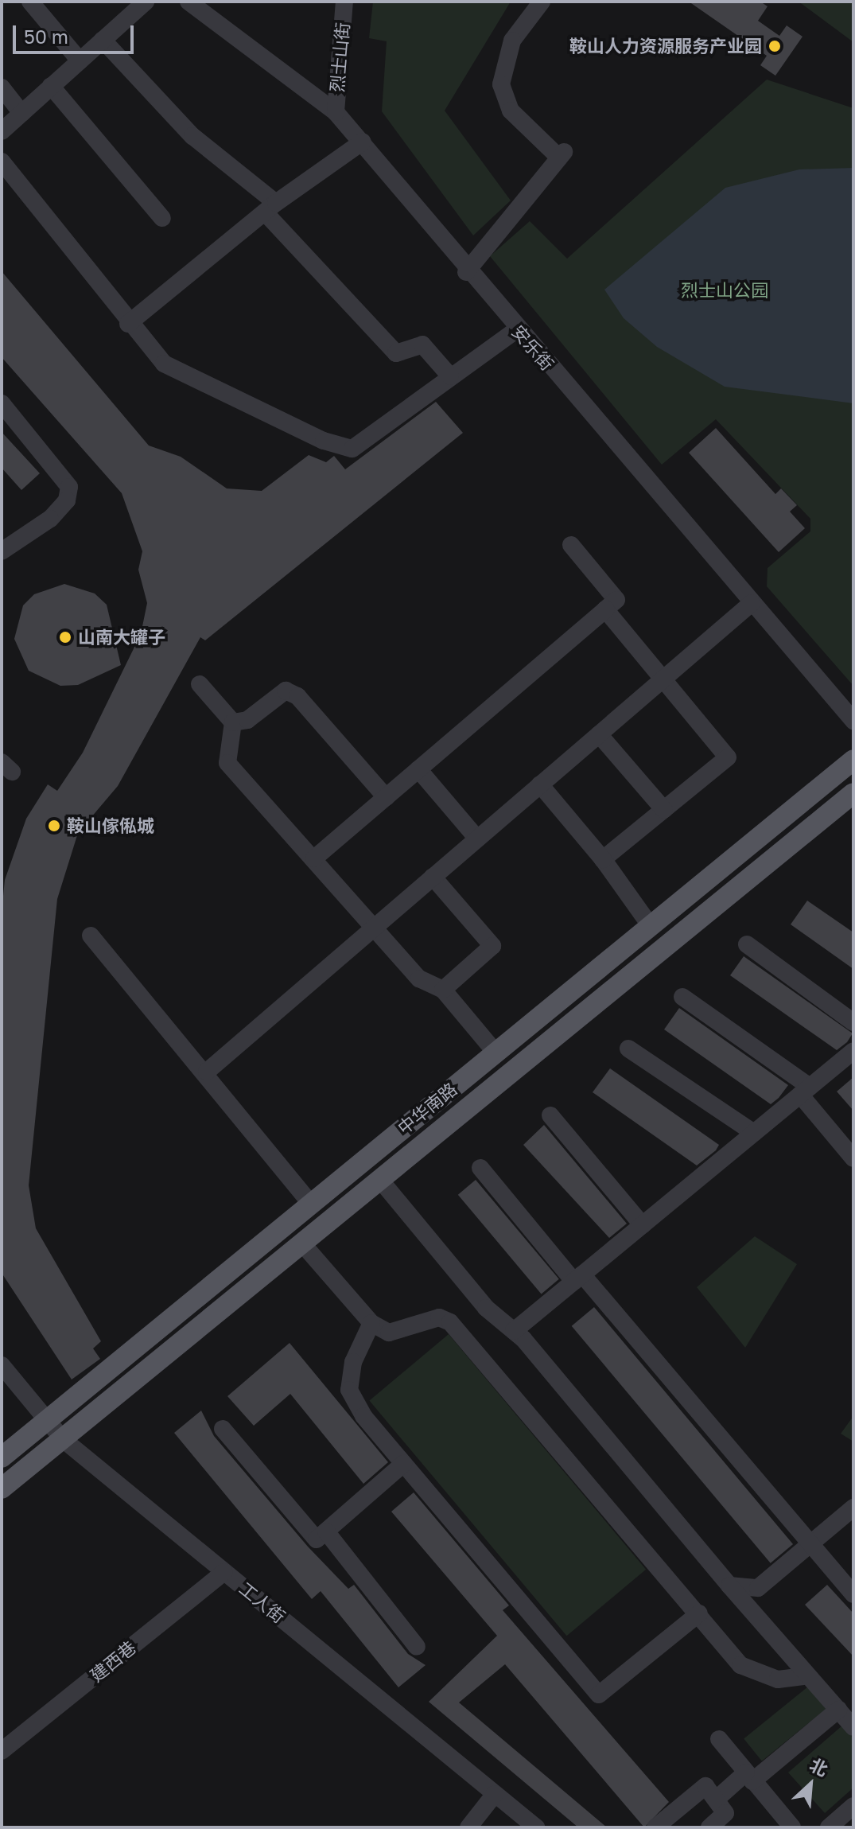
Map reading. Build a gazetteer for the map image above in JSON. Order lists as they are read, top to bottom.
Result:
{
  "streets": {
    "main road": ["中华南路"],
    "street": [
      "烈士山街",
      "安乐街",
      "工人街",
      "建西巷"
    ]
  },
  "crossings": [
    ["烈士山街", "安乐街"],
    ["中华南路", "工人街"],
    ["工人街", "建西巷"]
  ],
  "parks": ["烈士山公园"],
  "places": ["鞍山人力资源服务产业园", "山南大罐子", "鞍山傢俬城"],
  "scale_bar": "50 m",
  "north": "top right"
}
